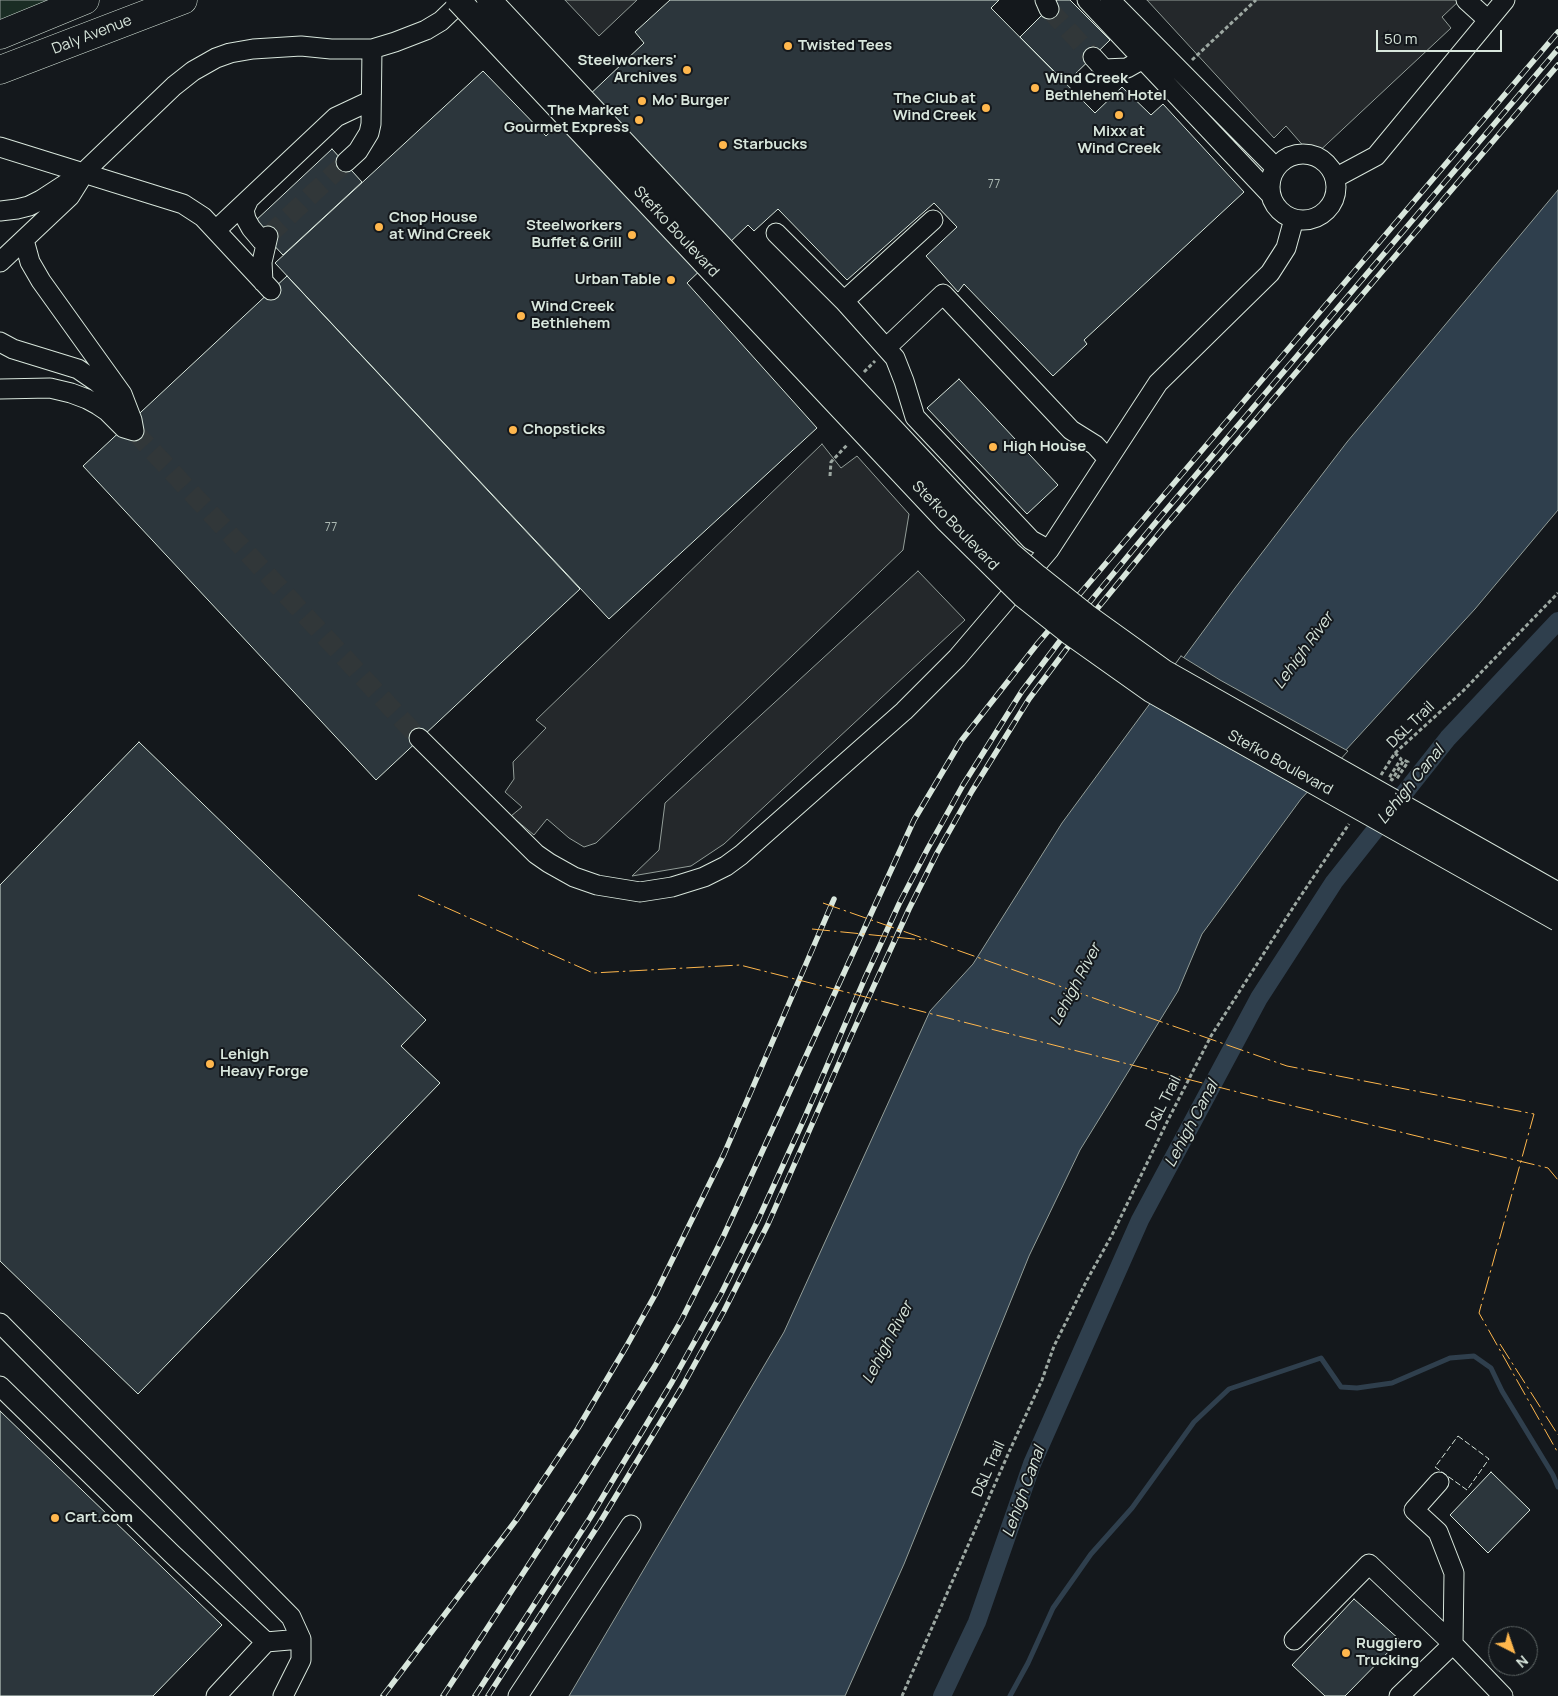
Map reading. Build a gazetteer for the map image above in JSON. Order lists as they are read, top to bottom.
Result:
{
  "streets": {
    "highway": ["Daly Avenue"],
    "main road": ["Stefko Boulevard"],
    "path": ["D&L Trail"]
  },
  "water": ["Lehigh River", "Lehigh Canal"],
  "places": [
    "Twisted Tees",
    "Steelworkers' Archives",
    "Wind Creek Bethlehem Hotel",
    "Mo' Burger",
    "The Club at Wind Creek",
    "Mixx at Wind Creek",
    "The Market Gourmet Express",
    "Starbucks",
    "Chop House at Wind Creek",
    "Steelworkers Buffet & Grill",
    "Urban Table",
    "Wind Creek Bethlehem",
    "Chopsticks",
    "High House",
    "Lehigh Heavy Forge",
    "Cart.com",
    "Ruggiero Trucking"
  ],
  "house_numbers": ["77", "77"],
  "scale_bar": "50 m",
  "north": "bottom right"
}
